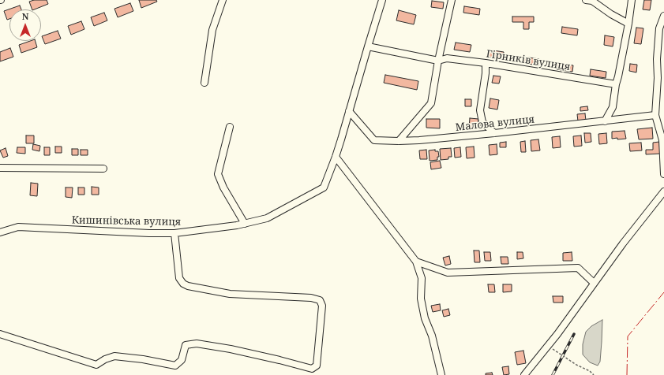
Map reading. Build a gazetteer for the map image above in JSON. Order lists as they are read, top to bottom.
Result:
{
  "streets": {
    "street": ["Гірників вулиця", "Малова вулиця", "Кишинівська вулиця"]
  },
  "crossings": [
    ["Гірників вулиця", "Кишинівська вулиця"],
    ["Малова вулиця", "Кишинівська вулиця"]
  ],
  "north": "top"
}
